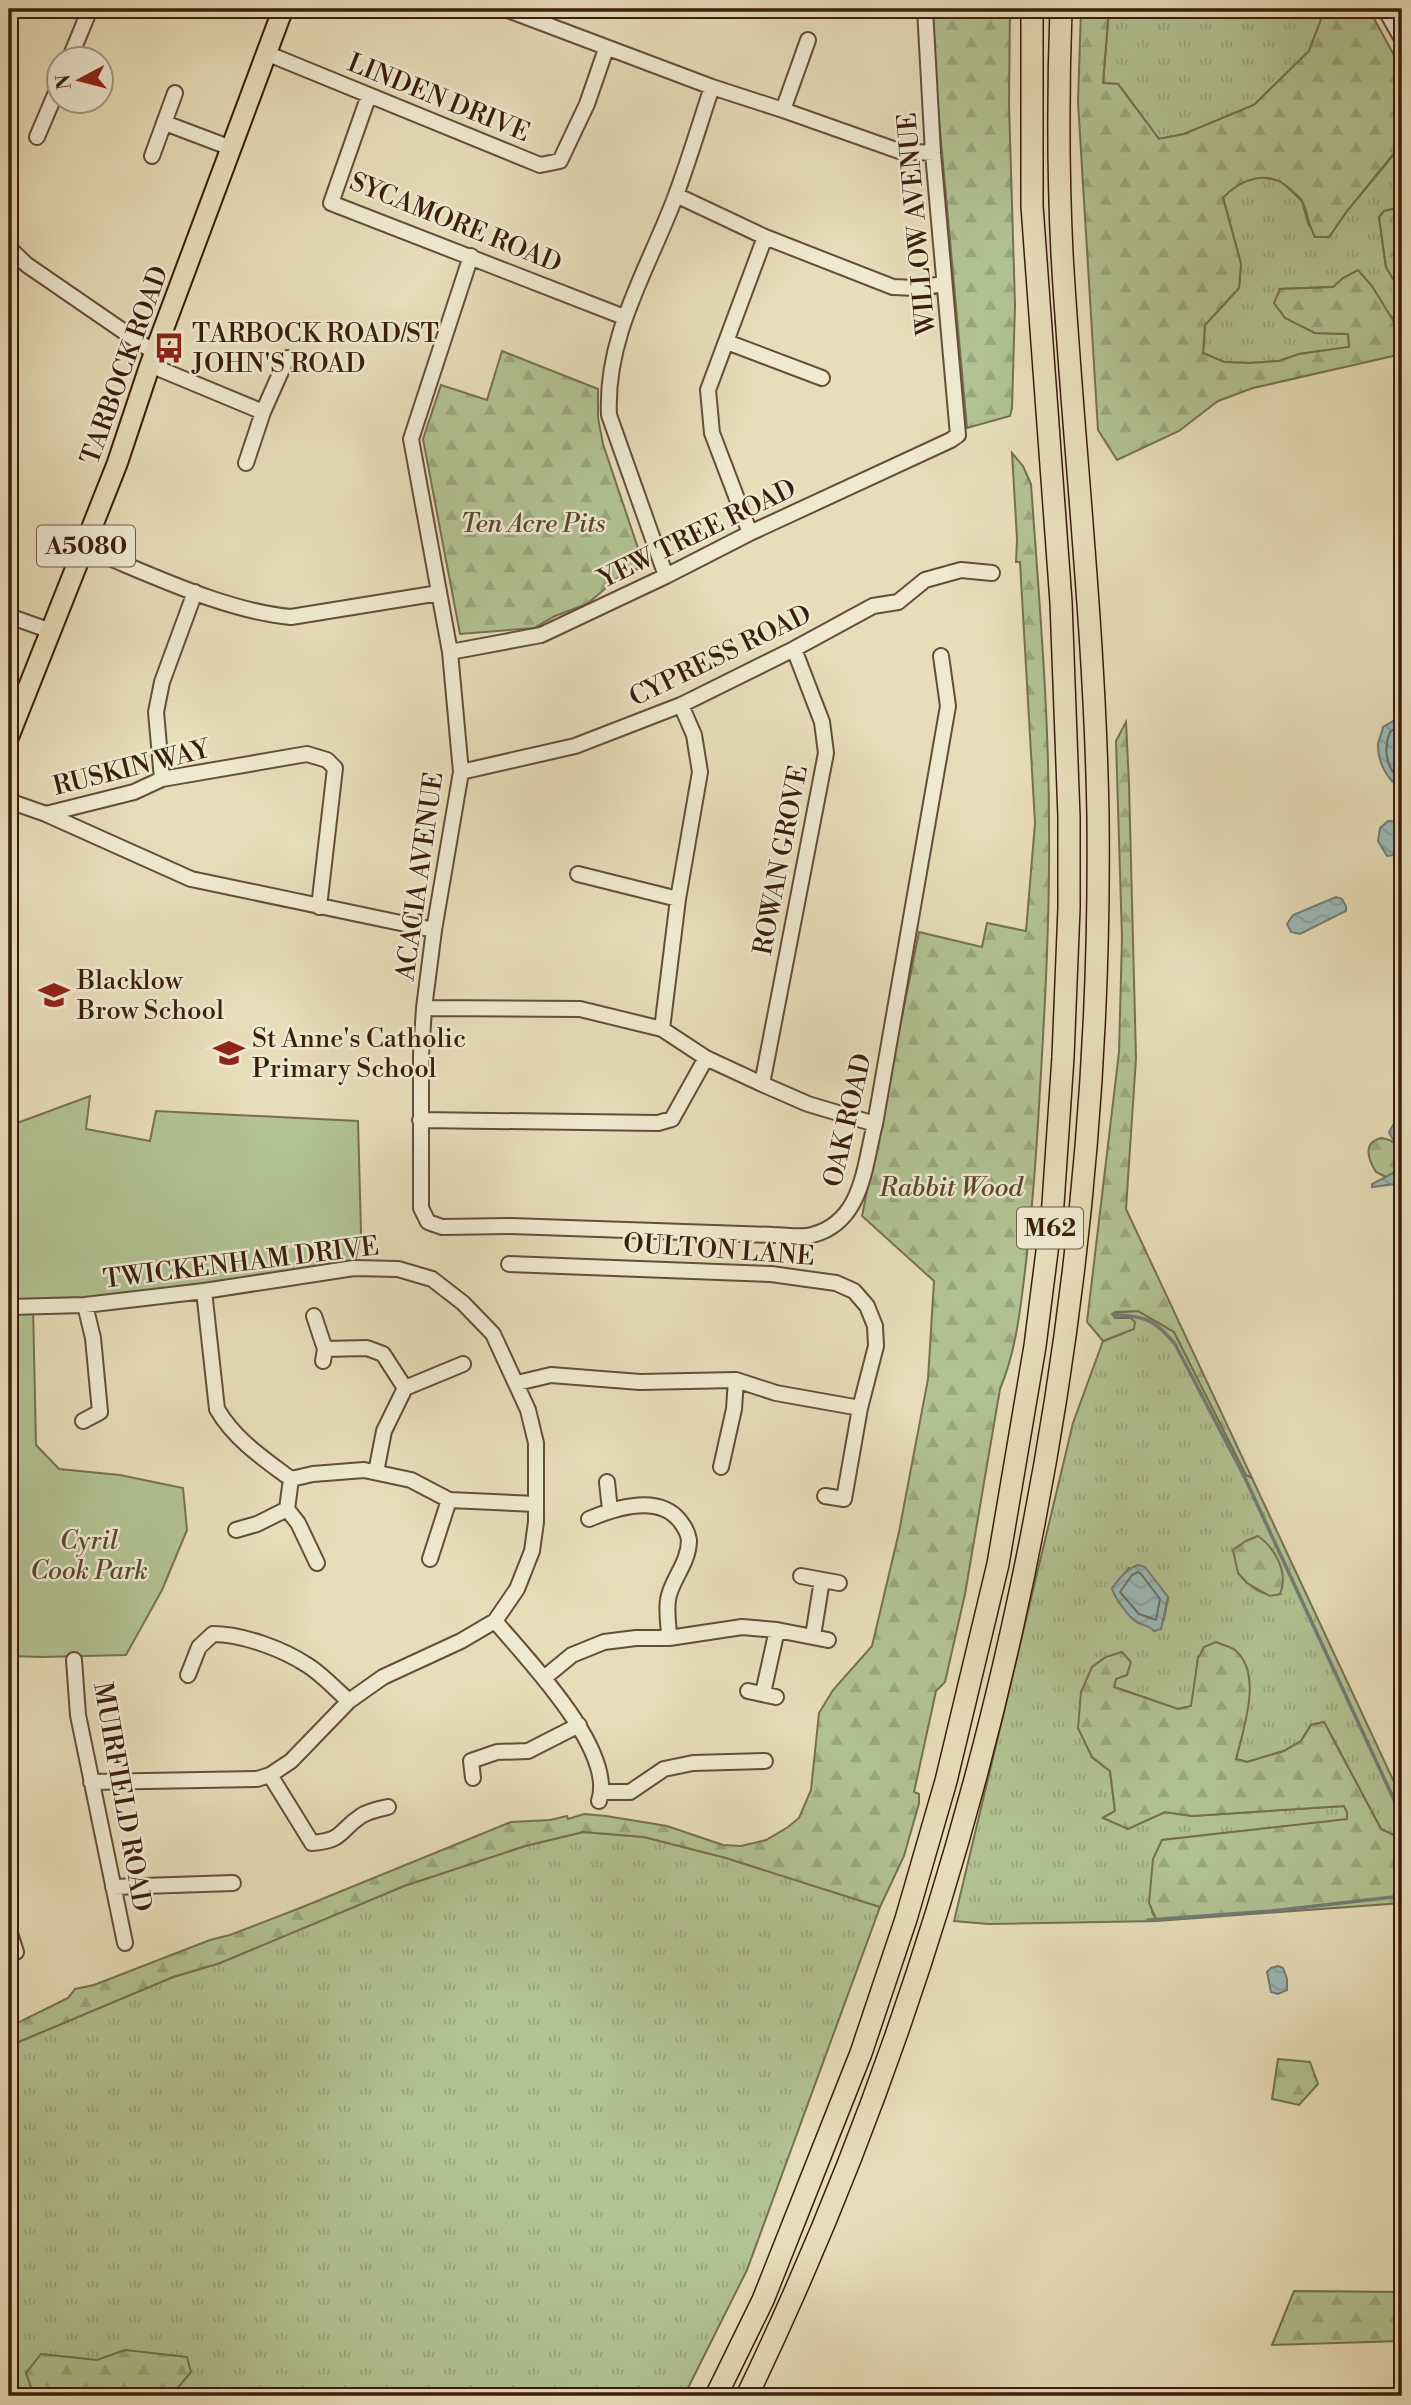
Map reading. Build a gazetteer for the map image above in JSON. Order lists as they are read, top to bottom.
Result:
{
  "streets": {
    "highway": ["M62"],
    "main road": ["TARBOCK ROAD", "A5080"],
    "street": [
      "LINDEN DRIVE",
      "SYCAMORE ROAD",
      "WILLOW AVENUE",
      "YEW TREE ROAD",
      "CYPRESS ROAD",
      "RUSKIN WAY",
      "ROWAN GROVE",
      "ACACIA AVENUE",
      "OAK ROAD",
      "OULTON LANE",
      "TWICKENHAM DRIVE",
      "MUIRFIELD ROAD"
    ]
  },
  "crossings": [
    ["LINDEN DRIVE", "SYCAMORE ROAD"],
    ["LINDEN DRIVE", "TARBOCK ROAD"],
    ["SYCAMORE ROAD", "ACACIA AVENUE"],
    ["WILLOW AVENUE", "YEW TREE ROAD"],
    ["YEW TREE ROAD", "ACACIA AVENUE"],
    ["CYPRESS ROAD", "ROWAN GROVE"],
    ["CYPRESS ROAD", "ACACIA AVENUE"],
    ["ACACIA AVENUE", "OAK ROAD"],
    ["TWICKENHAM DRIVE", "MUIRFIELD ROAD"]
  ],
  "parks": ["Ten Acre Pits", "Rabbit Wood", "Cyril Cook Park"],
  "places": {
    "bus stop": ["TARBOCK ROAD/ST JOHN'S ROAD"],
    "school or university": ["Blacklow Brow School", "St Anne's Catholic Primary School"]
  },
  "north": "left"
}
